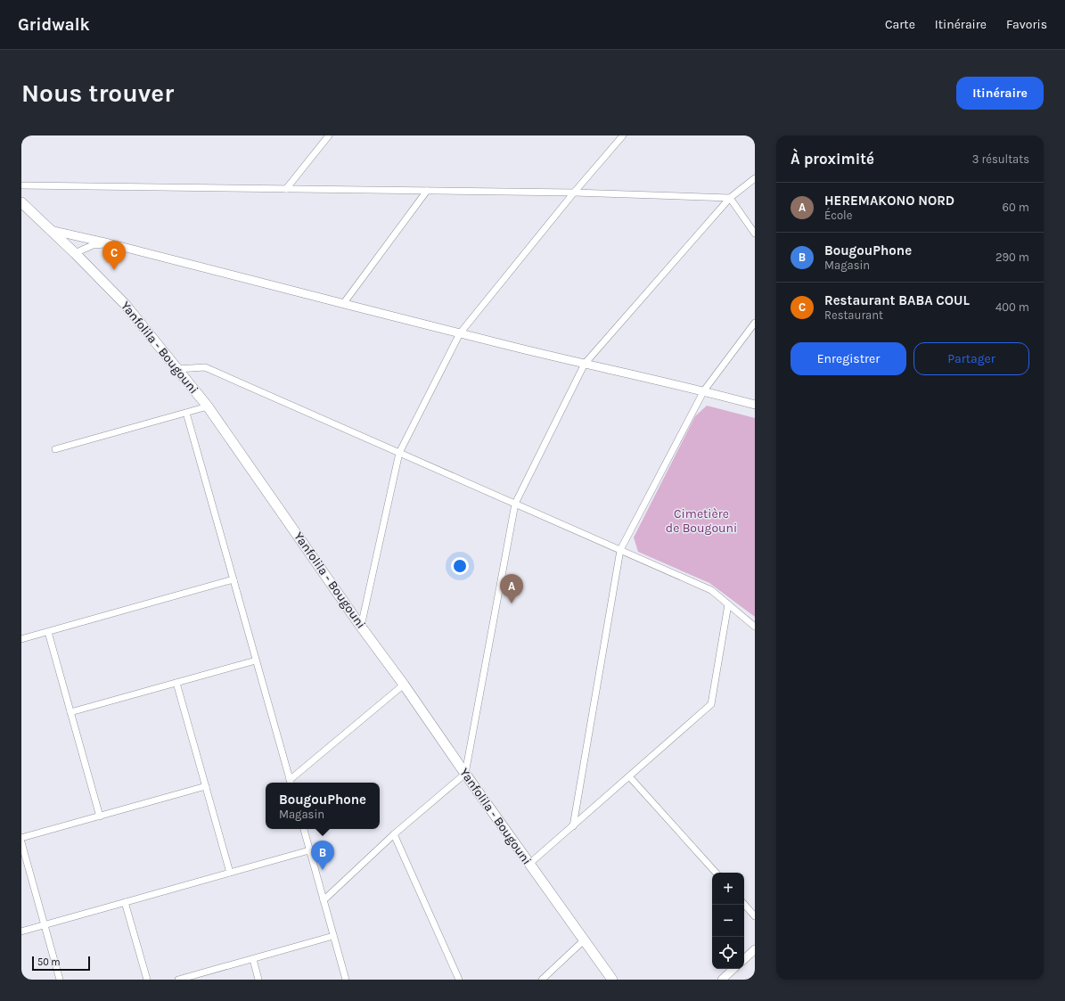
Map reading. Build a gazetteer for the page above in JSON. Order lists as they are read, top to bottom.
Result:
{
  "streets": {
    "main road": ["Yanfolila - Bougouni"]
  },
  "parks": ["Cimetière de Bougouni"],
  "scale_bar": "50 m",
  "page": {
    "header": "Gridwalk",
    "nav": ["Carte", "Itinéraire", "Favoris"],
    "buttons": [
      "Itinéraire",
      ["Enregistrer", "Partager"]
    ],
    "title": "Nous trouver",
    "heading": ["À proximité", "3 résultats"],
    "list": [
      {
        "mark": "A",
        "name": "HEREMAKONO NORD",
        "note": "École",
        "value": "60 m"
      },
      {
        "mark": "B",
        "name": "BougouPhone",
        "note": "Magasin",
        "value": "290 m"
      },
      {
        "mark": "C",
        "name": "Restaurant BABA COUL",
        "note": "Restaurant",
        "value": "400 m"
      }
    ],
    "pins": ["C", "A", "B"],
    "popup": ["BougouPhone", "Magasin"],
    "map_buttons": ["+", "−"],
    "scale": "50 m"
  }
}
